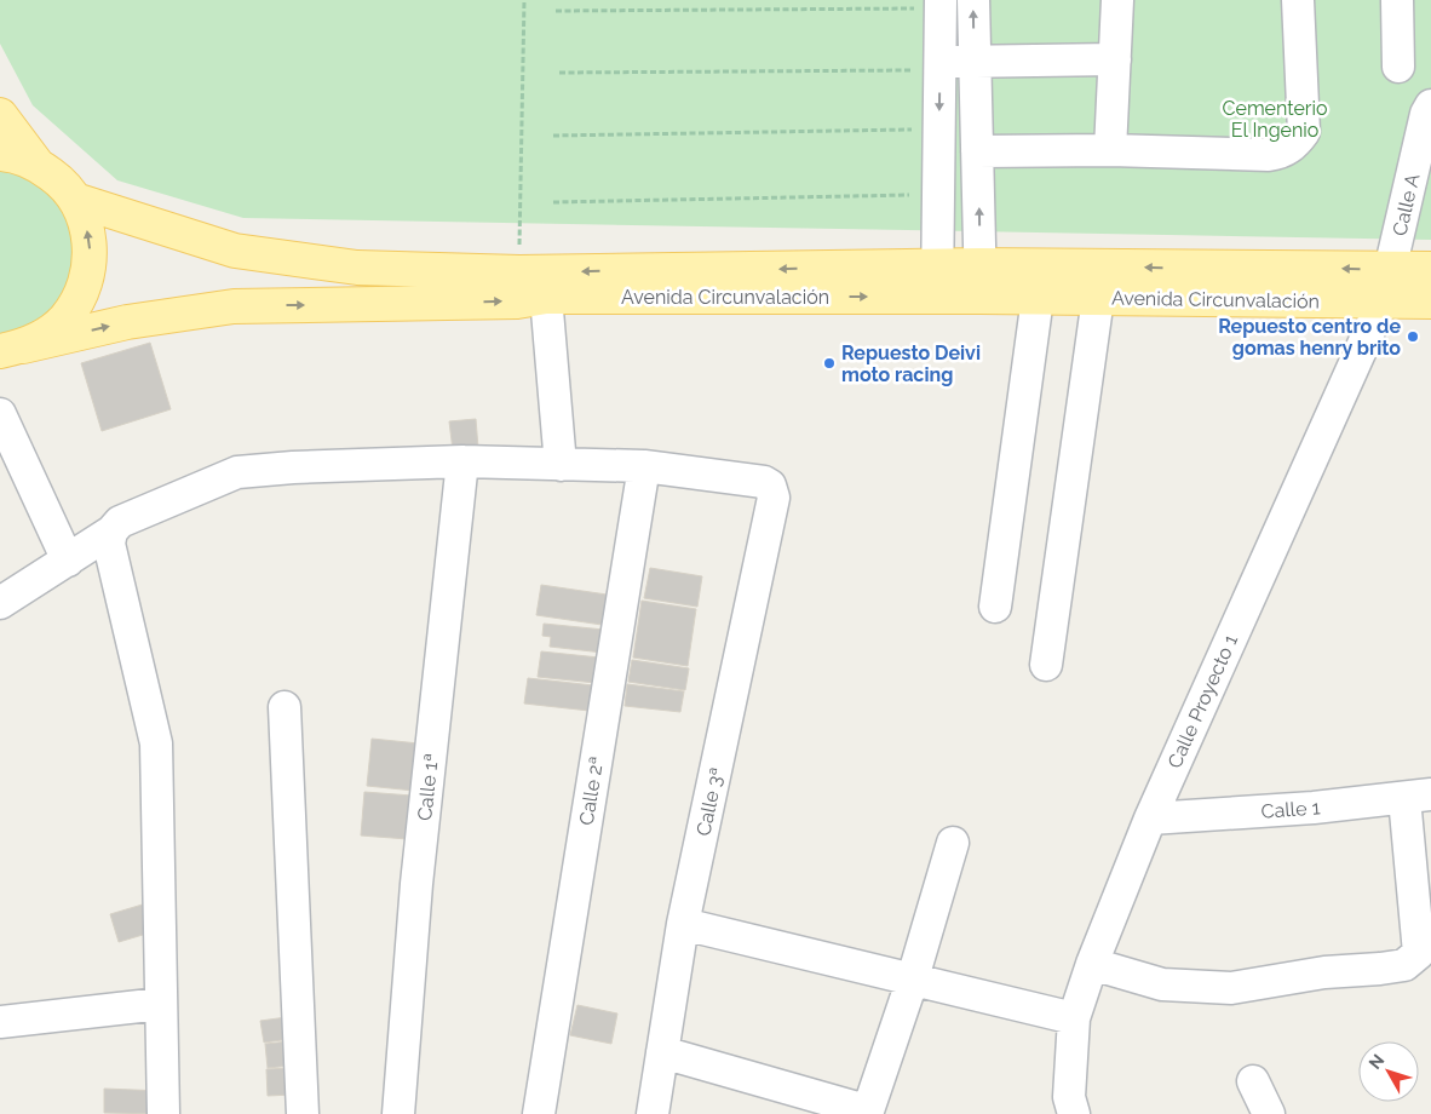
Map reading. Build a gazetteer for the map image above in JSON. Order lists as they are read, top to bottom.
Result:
{
  "streets": {
    "main road": ["Avenida Circunvalación"],
    "street": [
      "Calle A",
      "Calle Proyecto 1",
      "Calle 1ª",
      "Calle 2ª",
      "Calle 3ª",
      "Calle 1"
    ]
  },
  "crossings": [
    ["Calle A", "Avenida Circunvalación"],
    ["Calle A", "Calle Proyecto 1"],
    ["Avenida Circunvalación", "Calle Proyecto 1"],
    ["Calle Proyecto 1", "Calle 1"],
    ["Calle 2ª", "Calle 3ª"]
  ],
  "parks": ["Cementerio El Ingenio"],
  "places": ["Repuesto centro de gomas henry brito", "Repuesto Deivi moto racing"],
  "north": "top left"
}
